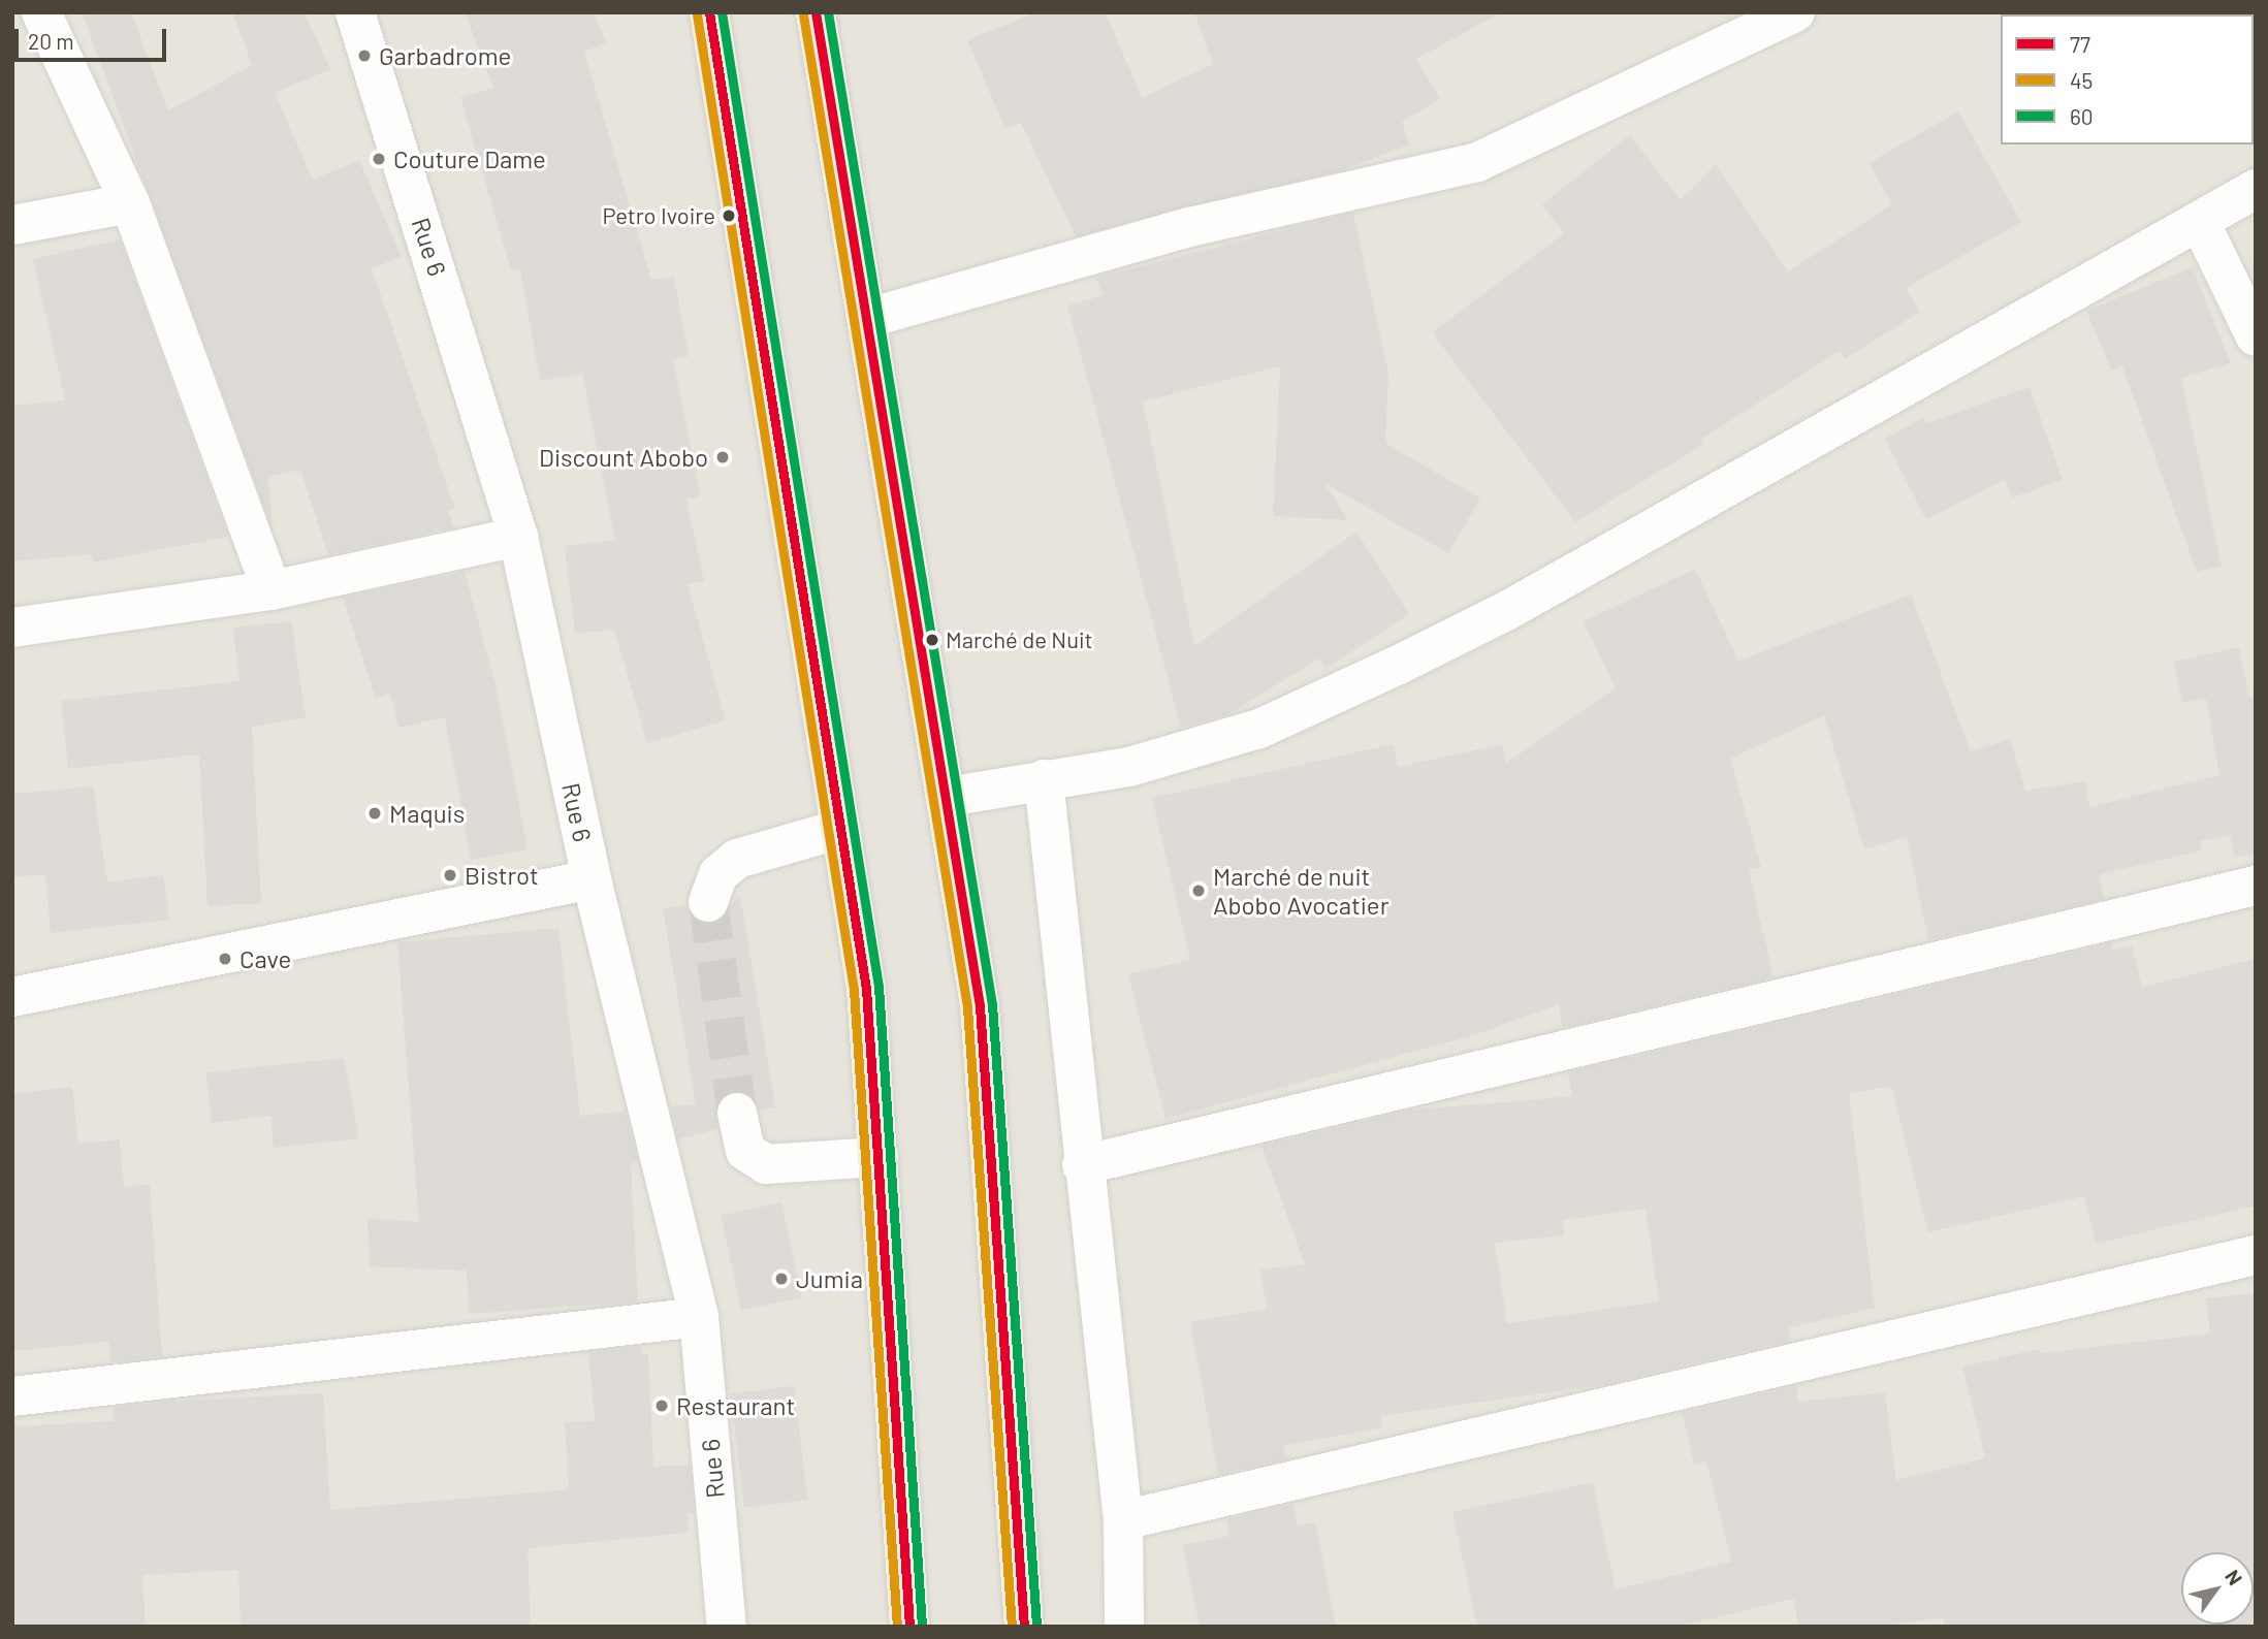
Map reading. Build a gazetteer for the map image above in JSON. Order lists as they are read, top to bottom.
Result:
{
  "streets": {
    "street": ["Rue 6"]
  },
  "places": [
    "Garbadrome",
    "Couture Dame",
    "Petro Ivoire",
    "Discount Abobo",
    "Marché de Nuit",
    "Maquis",
    "Bistrot",
    "Marché de nuit Abobo Avocatier",
    "Cave",
    "Jumia",
    "Restaurant"
  ],
  "lines": ["transit line 77", "transit line 60", "transit line 45"],
  "legend": ["77", "45", "60"],
  "scale_bar": "20 m",
  "north": "top right"
}
